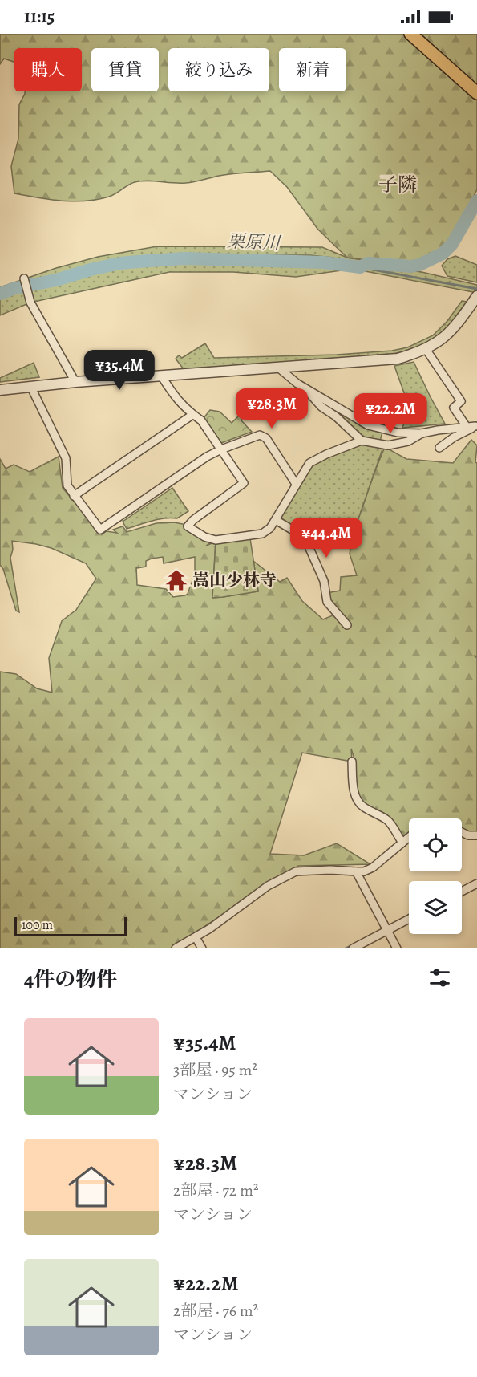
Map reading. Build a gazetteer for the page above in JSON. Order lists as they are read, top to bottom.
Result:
{
  "districts": ["子隣"],
  "water": ["栗原川"],
  "places": {
    "temple": ["嵩山少林寺"]
  },
  "scale_bar": "100 m",
  "page": {
    "status": "11:15",
    "chip": [
      "購入",
      "賃貸",
      "絞り込み",
      "新着"
    ],
    "price": [
      "¥35.4M",
      "¥28.3M",
      "¥22.2M",
      "¥44.4M"
    ],
    "scale": "100 m",
    "heading": "4件の物件",
    "list": [
      {
        "name": "¥35.4M",
        "note": "3部屋 · 95 m² · マンション"
      },
      {
        "name": "¥28.3M",
        "note": "2部屋 · 72 m² · マンション"
      },
      {
        "name": "¥22.2M",
        "note": "2部屋 · 76 m² · マンション"
      }
    ]
  }
}
